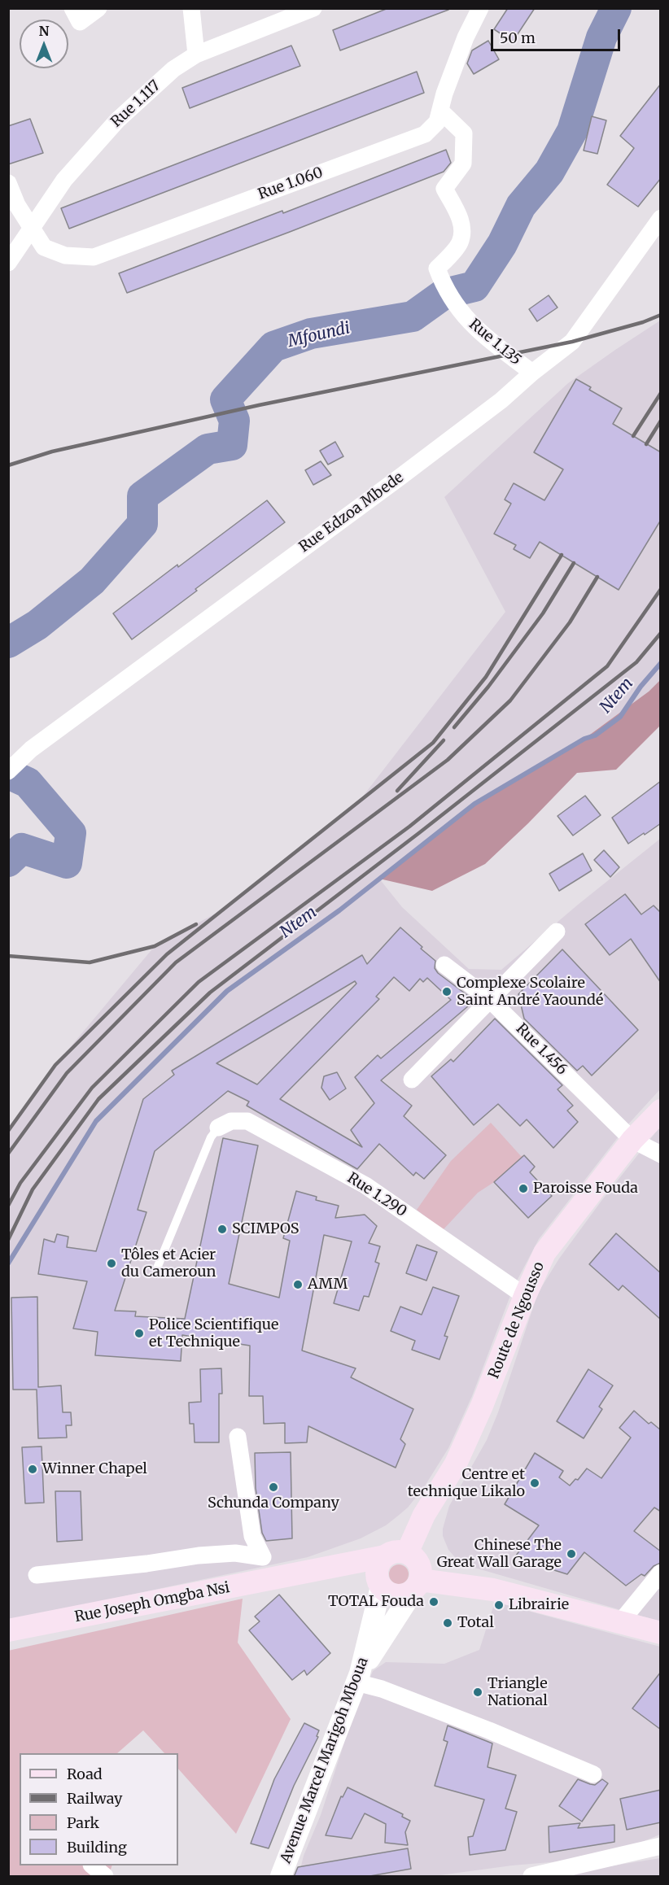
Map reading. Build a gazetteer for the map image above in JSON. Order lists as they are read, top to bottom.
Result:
{
  "streets": {
    "main road": ["Route de Ngousso", "Rue Joseph Omgba Nsi"],
    "street": [
      "Rue 1.117",
      "Rue 1.060",
      "Rue 1.135",
      "Rue Edzoa Mbede",
      "Rue 1.456",
      "Rue 1.290",
      "Avenue Marcel Marigoh Mboua"
    ]
  },
  "crossings": [
    ["Rue 1.117", "Rue 1.060"],
    ["Rue 1.060", "Rue 1.135"],
    ["Rue 1.135", "Rue Edzoa Mbede"],
    ["Rue 1.456", "Route de Ngousso"],
    ["Rue 1.290", "Route de Ngousso"],
    ["Route de Ngousso", "Avenue Marcel Marigoh Mboua"]
  ],
  "water": ["Mfoundi", "Ntem"],
  "places": [
    "Complexe Scolaire Saint André Yaoundé",
    "Paroisse Fouda",
    "SCIMPOS",
    "Tôles et Acier du Cameroun",
    "AMM",
    "Police Scientifique et Technique",
    "Winner Chapel",
    "Centre et technique Likalo",
    "Schunda Company",
    "Chinese The Great Wall Garage",
    "TOTAL Fouda",
    "Librairie",
    "Total",
    "Triangle National"
  ],
  "legend": [
    "Road",
    "Railway",
    "Park",
    "Building"
  ],
  "scale_bar": "50 m",
  "north": "top"
}
